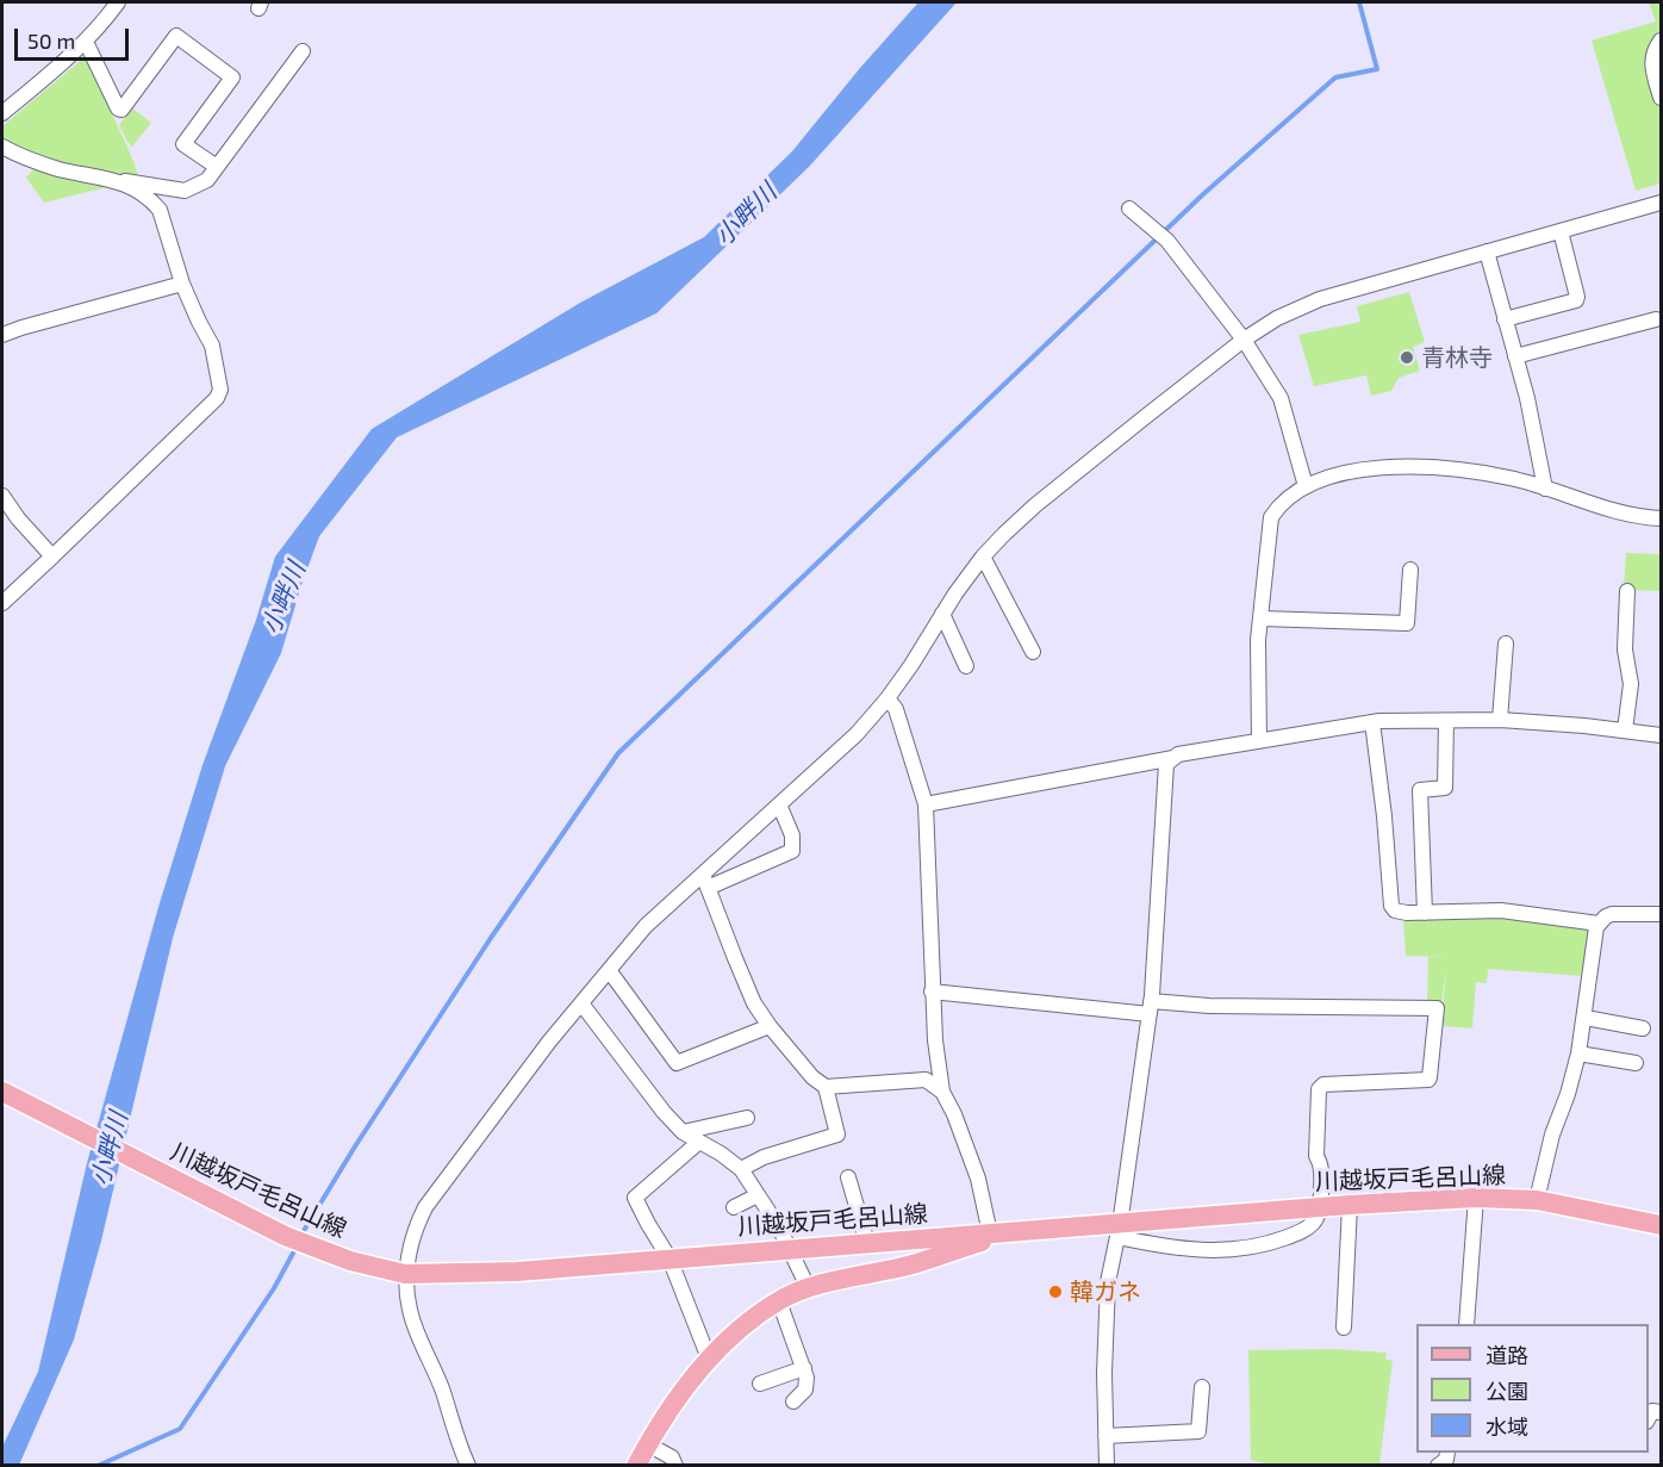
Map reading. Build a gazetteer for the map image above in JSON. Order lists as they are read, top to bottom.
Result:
{
  "streets": {
    "main road": ["川越坂戸毛呂山線"]
  },
  "water": ["小畔川"],
  "places": ["青林寺", "韓ガネ"],
  "legend": ["道路", "公園", "水域"],
  "scale_bar": "50 m"
}
